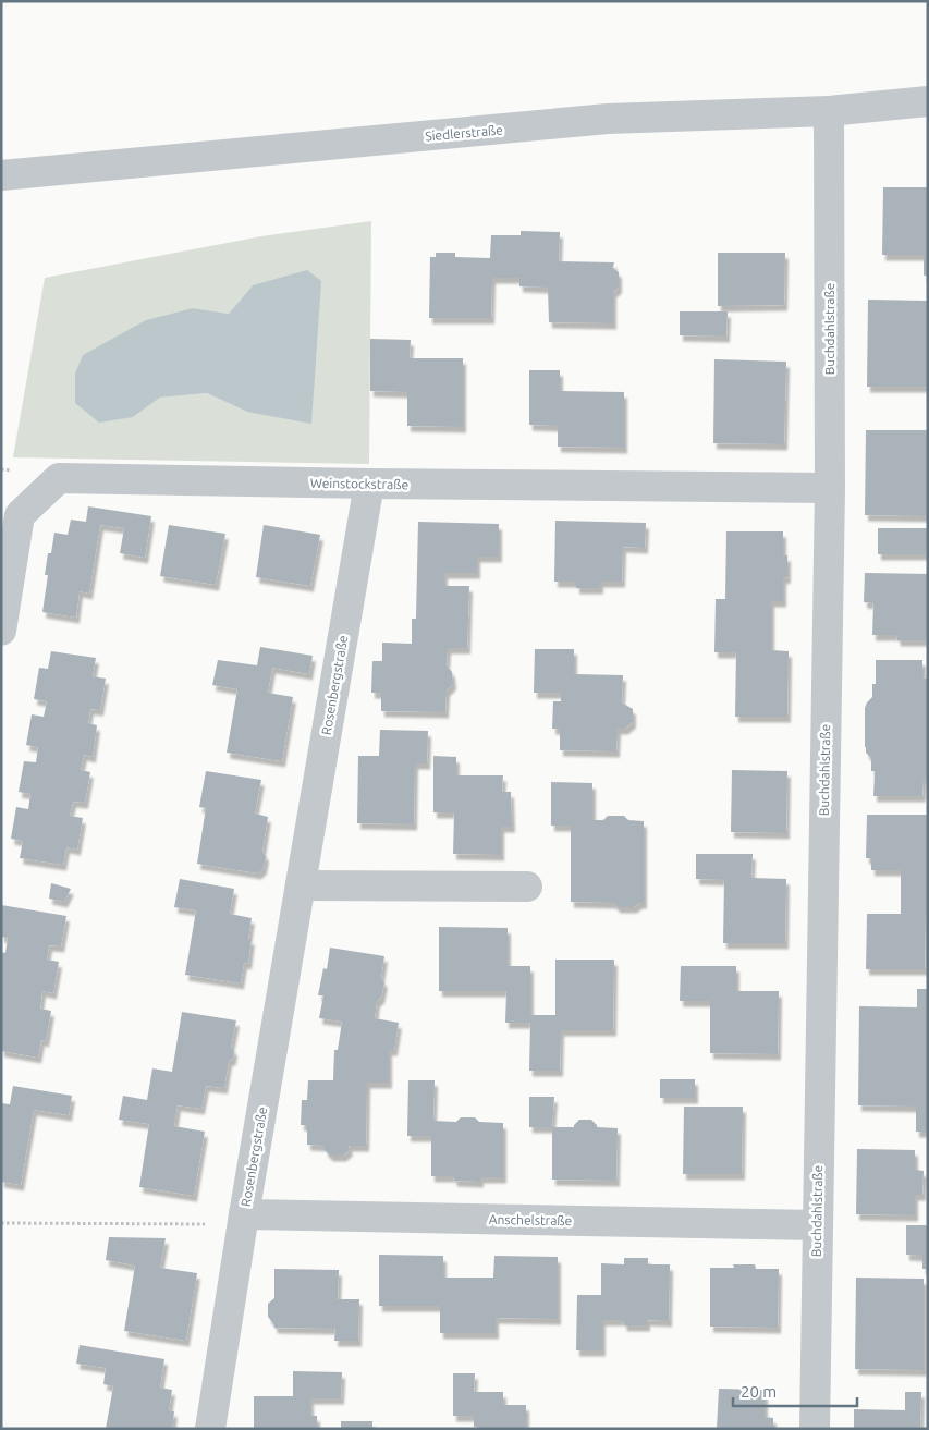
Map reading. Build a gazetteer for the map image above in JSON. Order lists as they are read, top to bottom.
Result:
{
  "streets": {
    "street": [
      "Siedlerstraße",
      "Buchdahlstraße",
      "Weinstockstraße",
      "Rosenbergstraße",
      "Anschelstraße"
    ]
  },
  "crossings": [
    ["Siedlerstraße", "Buchdahlstraße"],
    ["Buchdahlstraße", "Weinstockstraße"],
    ["Buchdahlstraße", "Anschelstraße"],
    ["Weinstockstraße", "Rosenbergstraße"],
    ["Rosenbergstraße", "Anschelstraße"]
  ],
  "scale_bar": "20 m"
}
